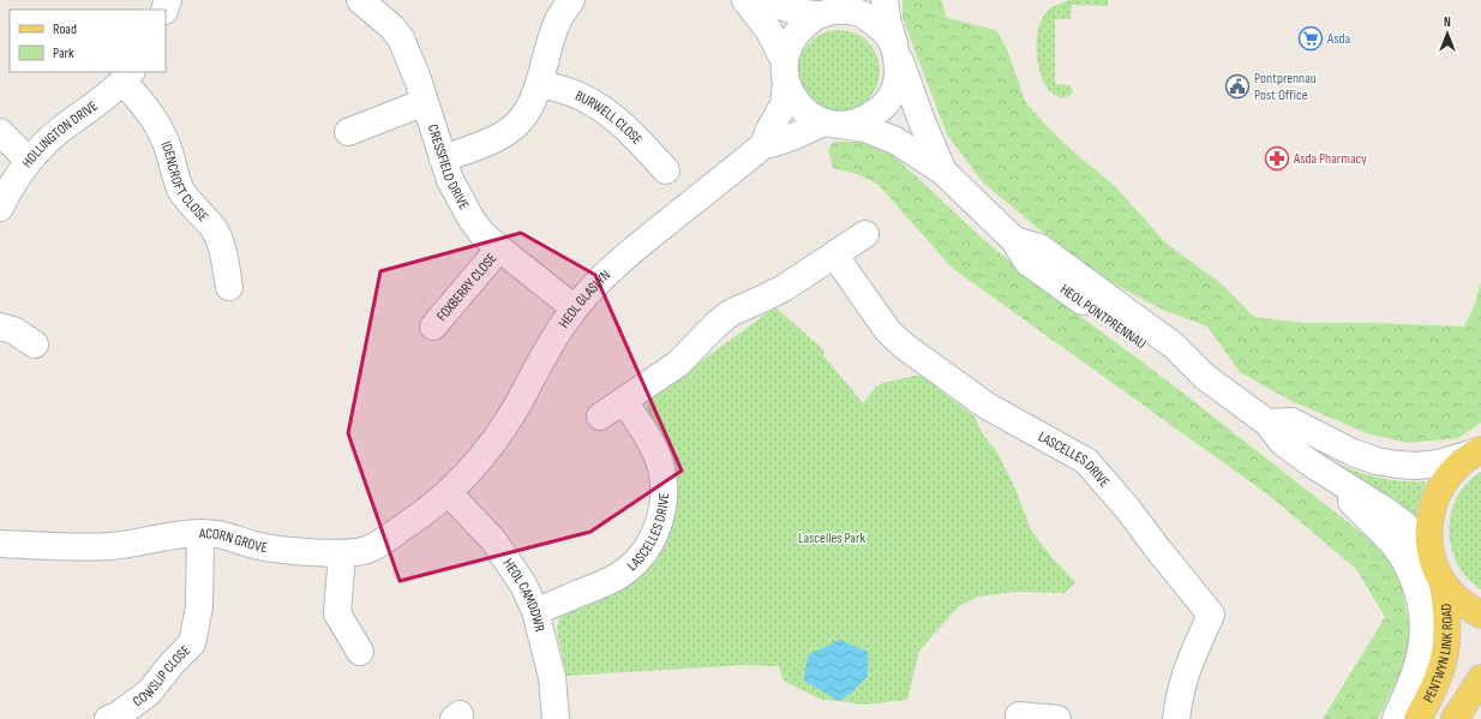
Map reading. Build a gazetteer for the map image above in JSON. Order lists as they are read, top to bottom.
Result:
{
  "streets": {
    "main road": ["PENTWYN LINK ROAD"],
    "street": [
      "BURWELL CLOSE",
      "HOLLINGTON DRIVE",
      "CRESSFIELD DRIVE",
      "IDENCROFT CLOSE",
      "FOXBERRY CLOSE",
      "HEOL GLASLYN",
      "HEOL PONTPRENNAU",
      "LASCELLES DRIVE",
      "ACORN GROVE",
      "HEOL CAMDDWR",
      "COWSLIP CLOSE"
    ]
  },
  "crossings": [
    ["HOLLINGTON DRIVE", "IDENCROFT CLOSE"],
    ["CRESSFIELD DRIVE", "FOXBERRY CLOSE"],
    ["CRESSFIELD DRIVE", "HEOL GLASLYN"],
    ["HEOL GLASLYN", "HEOL PONTPRENNAU"],
    ["HEOL GLASLYN", "ACORN GROVE"],
    ["HEOL GLASLYN", "HEOL CAMDDWR"],
    ["HEOL PONTPRENNAU", "PENTWYN LINK ROAD"],
    ["LASCELLES DRIVE", "HEOL CAMDDWR"],
    ["ACORN GROVE", "HEOL CAMDDWR"],
    ["ACORN GROVE", "COWSLIP CLOSE"]
  ],
  "parks": ["Lascelles Park"],
  "places": {
    "supermarket": ["Asda"],
    "public building": ["Pontprennau Post Office"],
    "pharmacy": ["Asda Pharmacy"]
  },
  "legend": ["Road", "Park"],
  "north": "top"
}
